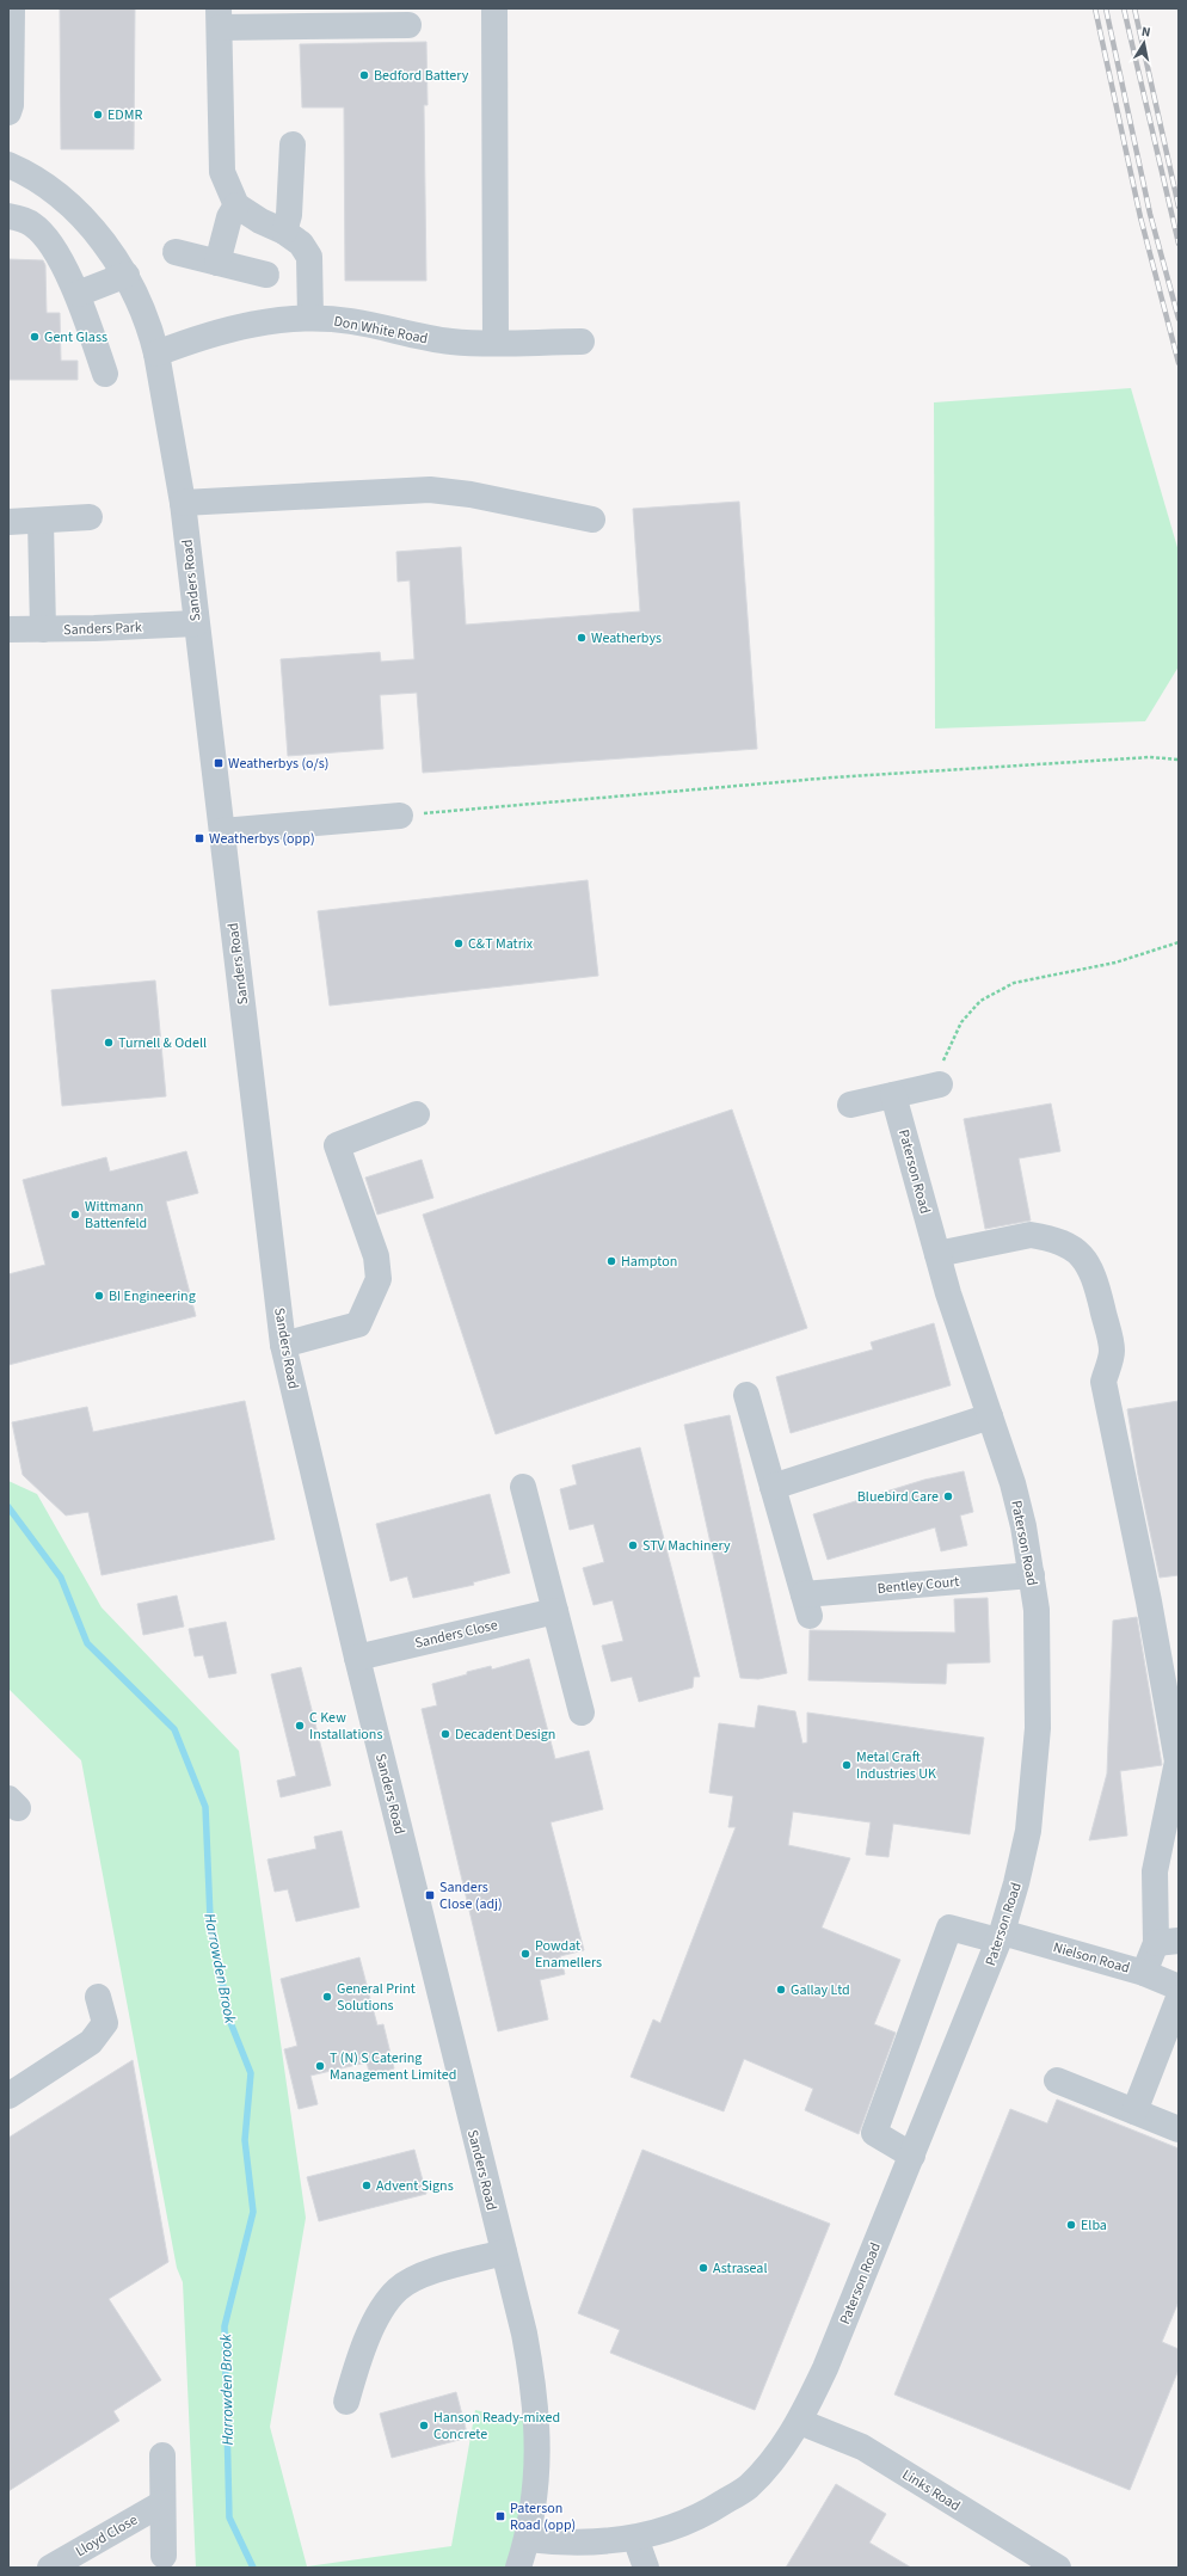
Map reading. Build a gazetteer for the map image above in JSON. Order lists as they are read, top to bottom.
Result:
{
  "streets": {
    "street": [
      "Don White Road",
      "Sanders Road",
      "Sanders Park",
      "Paterson Road",
      "Bentley Court",
      "Sanders Close",
      "Nielson Road",
      "Links Road",
      "Lloyd Close"
    ]
  },
  "crossings": [
    ["Don White Road", "Sanders Road"],
    ["Sanders Road", "Sanders Park"],
    ["Sanders Road", "Paterson Road"],
    ["Sanders Road", "Sanders Close"],
    ["Paterson Road", "Bentley Court"],
    ["Paterson Road", "Nielson Road"],
    ["Paterson Road", "Links Road"]
  ],
  "water": ["Harrowden Brook"],
  "places": {
    "other": [
      "Bedford Battery",
      "EDMR",
      "Gent Glass",
      "Weatherbys",
      "C&T Matrix",
      "Turnell & Odell",
      "Wittmann Battenfeld",
      "Hampton",
      "BI Engineering",
      "Bluebird Care",
      "STV Machinery",
      "C Kew Installations",
      "Decadent Design",
      "Metal Craft Industries UK",
      "Powdat Enamellers",
      "Gallay Ltd",
      "General Print Solutions",
      "T (N) S Catering Management Limited",
      "Advent Signs",
      "Elba",
      "Astraseal",
      "Hanson Ready-mixed Concrete"
    ],
    "transit": [
      "Weatherbys (o/s)",
      "Weatherbys (opp)",
      "Sanders Close (adj)",
      "Paterson Road (opp)"
    ]
  },
  "north": "top"
}
